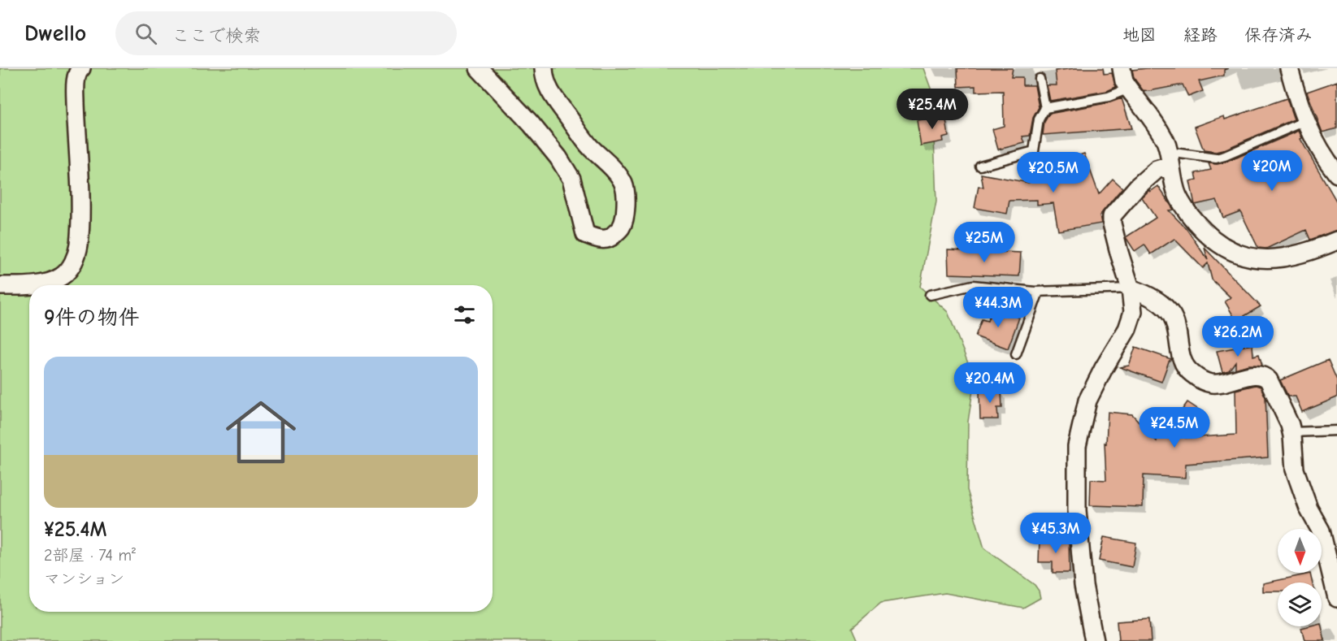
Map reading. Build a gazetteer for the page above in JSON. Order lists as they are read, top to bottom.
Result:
{
  "north": "bottom",
  "page": {
    "header": "Dwello",
    "search": "ここで検索",
    "nav": ["地図", "経路", "保存済み"],
    "price": [
      "¥25.4M",
      "¥20M",
      "¥20.5M",
      "¥25M",
      "¥44.3M",
      "¥26.2M",
      "¥20.4M",
      "¥24.5M",
      "¥45.3M"
    ],
    "heading": "9件の物件",
    "list": [
      {
        "name": "¥25.4M",
        "note": "2部屋 · 74 m² · マンション"
      }
    ]
  }
}
